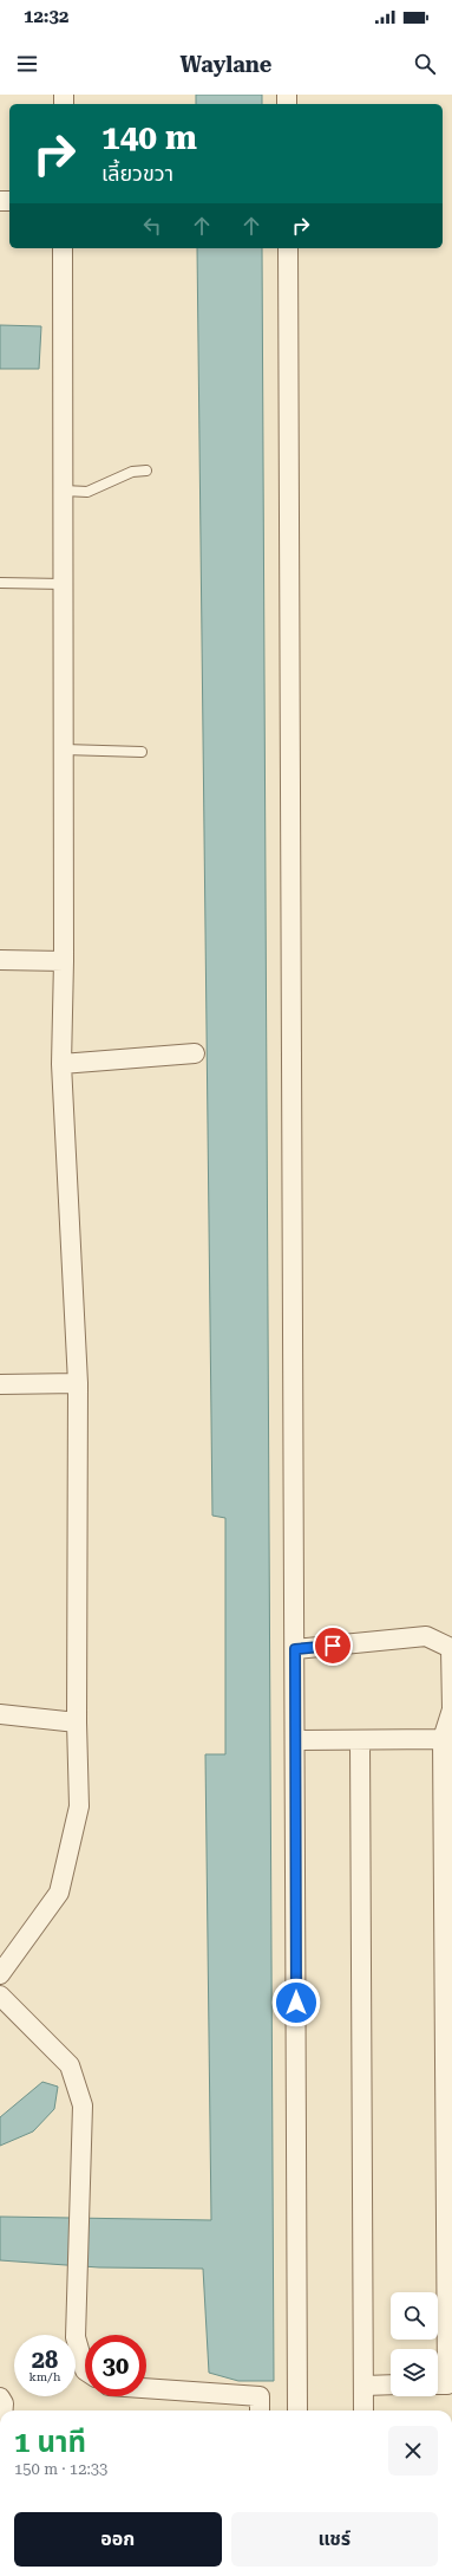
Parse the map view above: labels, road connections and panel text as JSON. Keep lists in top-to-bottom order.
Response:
{
  "page": {
    "status": "12:32",
    "header": "Waylane",
    "turn": ["140 m", "เลี้ยวขวา"],
    "speed": "28 km/h",
    "limit": "30",
    "heading": ["1 นาที", "150 m · 12:33"],
    "buttons": ["ออก", "แชร์"]
  }
}
